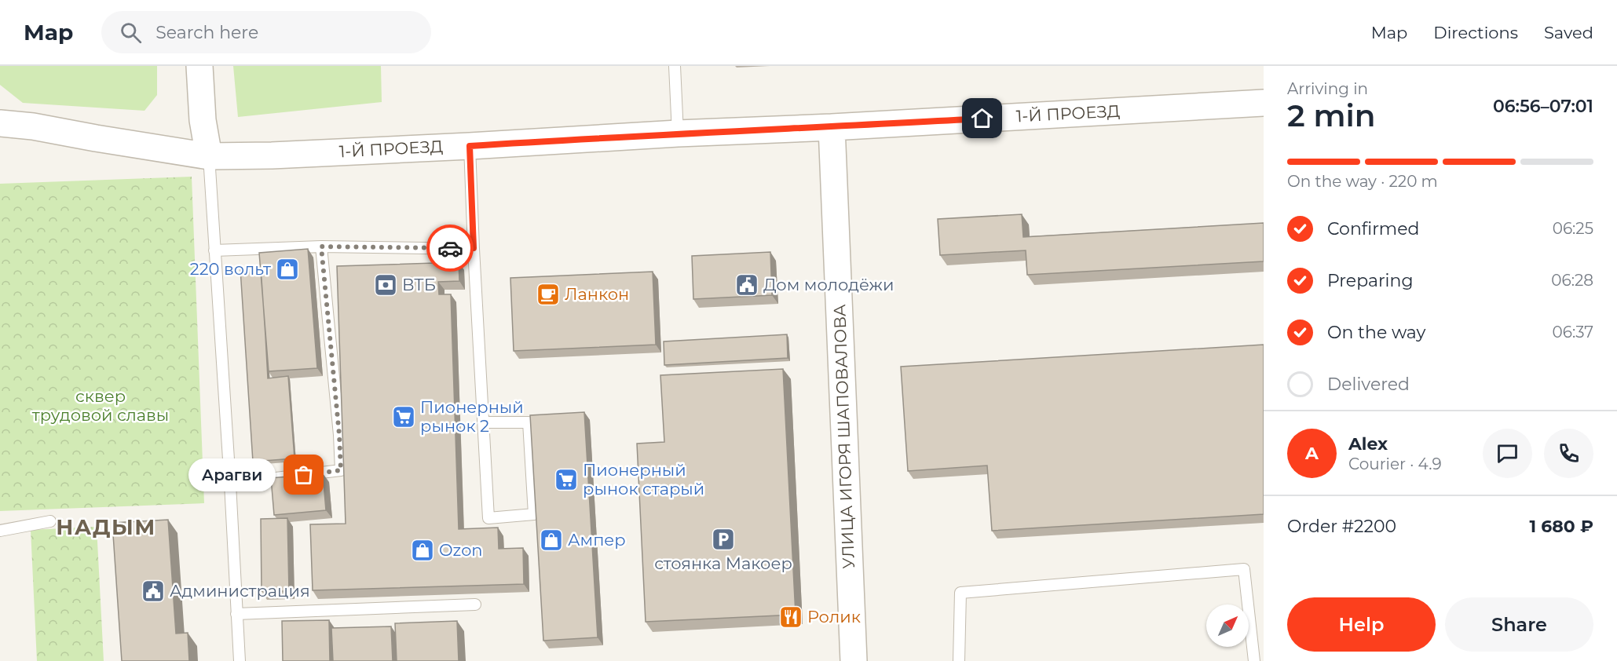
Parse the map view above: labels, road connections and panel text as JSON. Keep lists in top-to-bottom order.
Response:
{
  "streets": {
    "street": ["1-Й ПРОЕЗД", "УЛИЦА ИГОРЯ ШАПОВАЛОВА"]
  },
  "crossings": [
    ["1-Й ПРОЕЗД", "УЛИЦА ИГОРЯ ШАПОВАЛОВА"]
  ],
  "districts": ["НАДЫМ"],
  "parks": ["сквер трудовой славы"],
  "places": {
    "shop": ["220 вольт", "Ампер", "Ozon"],
    "bank": ["ВТБ"],
    "public building": ["Дом молодёжи", "Администрация"],
    "cafe": ["Ланкон"],
    "supermarket": ["Пионерный рынок 2", "Пионерный рынок старый"],
    "other": ["Арагви"],
    "parking": ["стоянка Макоер"],
    "restaurant": ["Ролик"]
  },
  "north": "top right",
  "page": {
    "header": "Map",
    "search": "Search here",
    "nav": ["Map", "Directions", "Saved"],
    "heading": ["2 min", "Arriving in", "06:56–07:01"],
    "panel": [
      "Alex",
      "Courier · 4.9",
      "Order #2200",
      "1 680 ₽"
    ],
    "bar": "On the way · 220 m",
    "list": [
      ["Confirmed", "06:25"],
      ["Preparing", "06:28"],
      ["On the way", "06:37"],
      "Delivered"
    ],
    "round": "A",
    "bubble": "Арагви",
    "buttons": ["Help", "Share"]
  }
}
